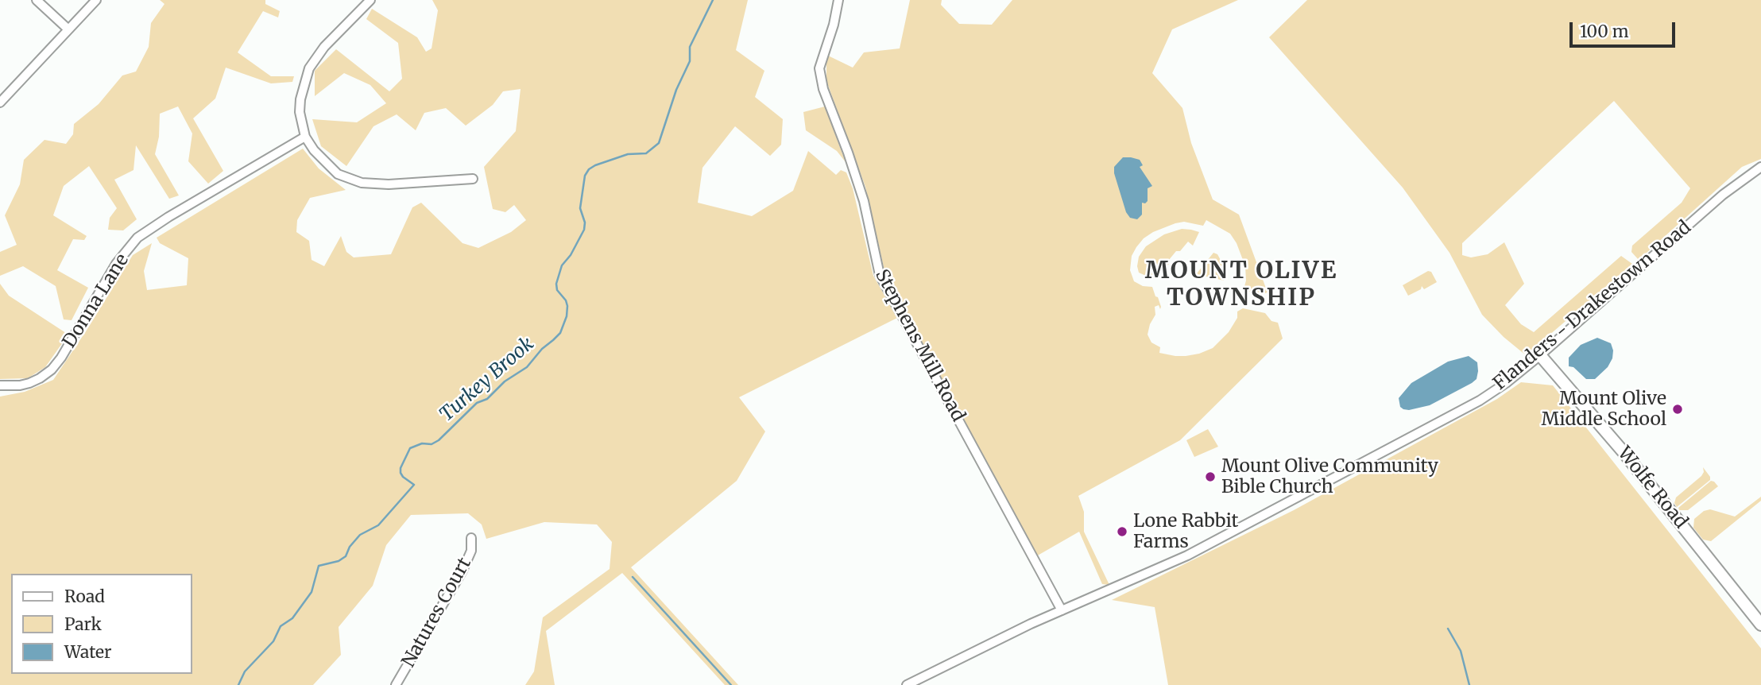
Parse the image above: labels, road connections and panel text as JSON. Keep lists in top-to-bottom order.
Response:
{
  "streets": {
    "main road": ["Wolfe Road"],
    "street": [
      "Donna Lane",
      "Flanders - Drakestown Road",
      "Stephens Mill Road",
      "Natures Court"
    ]
  },
  "crossings": [
    ["Flanders - Drakestown Road", "Stephens Mill Road"],
    ["Flanders - Drakestown Road", "Wolfe Road"]
  ],
  "districts": ["MOUNT OLIVE TOWNSHIP"],
  "water": ["Turkey Brook"],
  "places": ["Mount Olive Middle School", "Mount Olive Community Bible Church", "Lone Rabbit Farms"],
  "legend": ["Road", "Park", "Water"],
  "scale_bar": "100 m"
}
